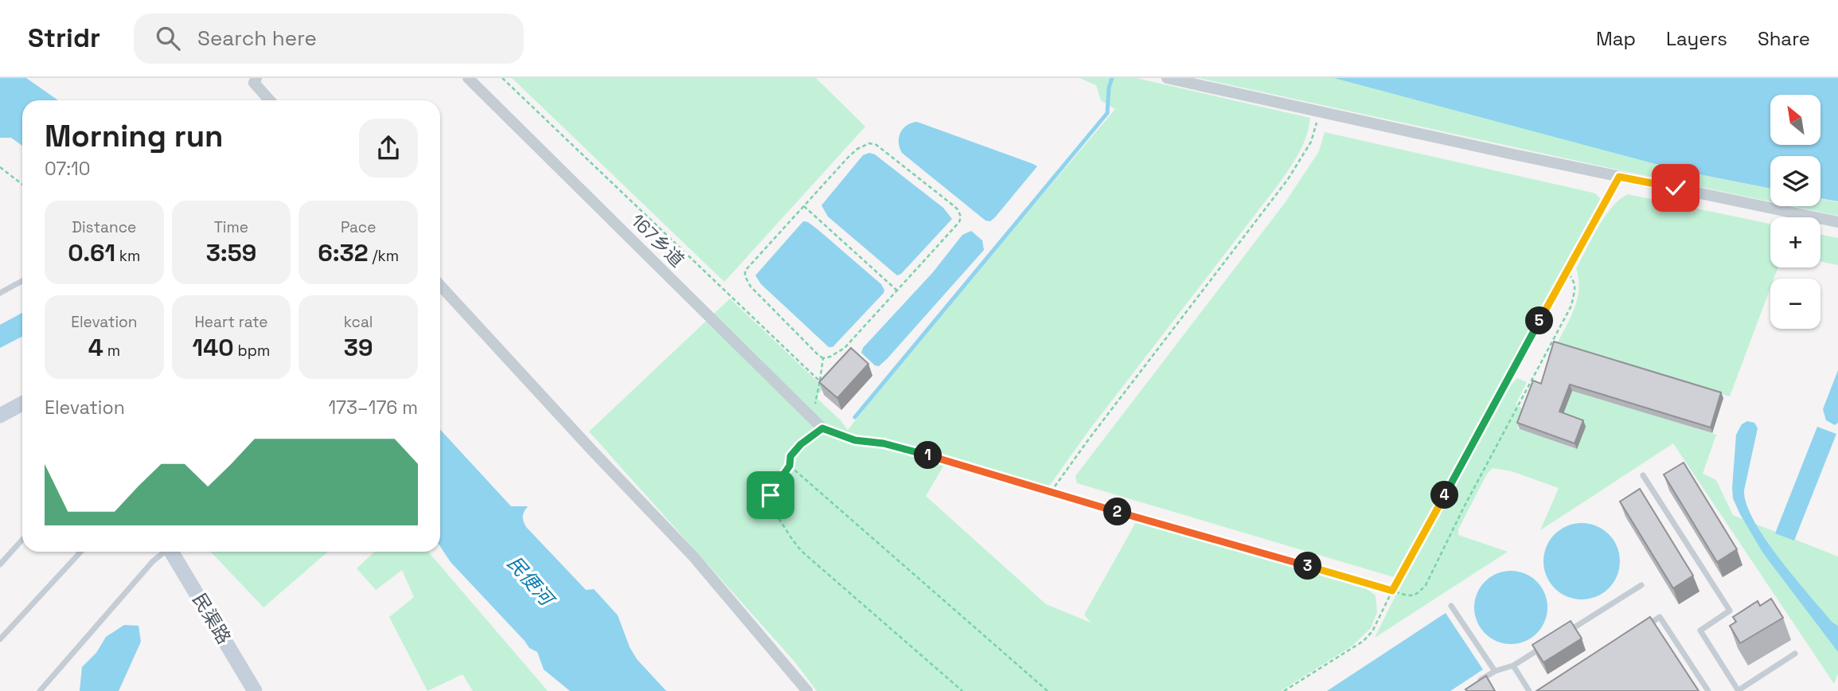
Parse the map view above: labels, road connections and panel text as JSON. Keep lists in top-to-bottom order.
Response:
{
  "streets": {
    "street": ["167乡道", "民渠路"]
  },
  "water": ["民便河"],
  "north": "top left",
  "page": {
    "header": "Stridr",
    "search": "Search here",
    "nav": ["Map", "Layers", "Share"],
    "map_buttons": ["+", "−"],
    "heading": ["Morning run", "07:10"],
    "stats": [
      ["Distance", "0.61 km"],
      ["Time", "3:59"],
      ["Pace", "6:32 /km"],
      ["Elevation", "4 m"],
      ["Heart rate", "140 bpm"],
      ["kcal", "39"]
    ],
    "pins": [
      "5",
      "1",
      "4",
      "2",
      "3"
    ],
    "chart": ["Elevation", "173–176 m"]
  }
}
